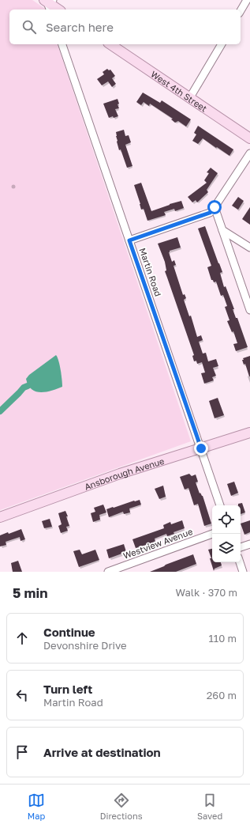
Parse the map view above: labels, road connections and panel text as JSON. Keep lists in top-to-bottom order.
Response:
{
  "streets": {
    "main road": ["West 4th Street", "Ansborough Avenue"],
    "street": ["Martin Road", "Westview Avenue"]
  },
  "crossings": [
    ["Martin Road", "Ansborough Avenue"]
  ],
  "page": {
    "search": "Search here",
    "heading": ["5 min", "Walk · 370 m"],
    "list": [
      ["Continue", "Devonshire Drive", "110 m"],
      ["Turn left", "Martin Road", "260 m"],
      "Arrive at destination"
    ],
    "nav": ["Map", "Directions", "Saved"]
  }
}
